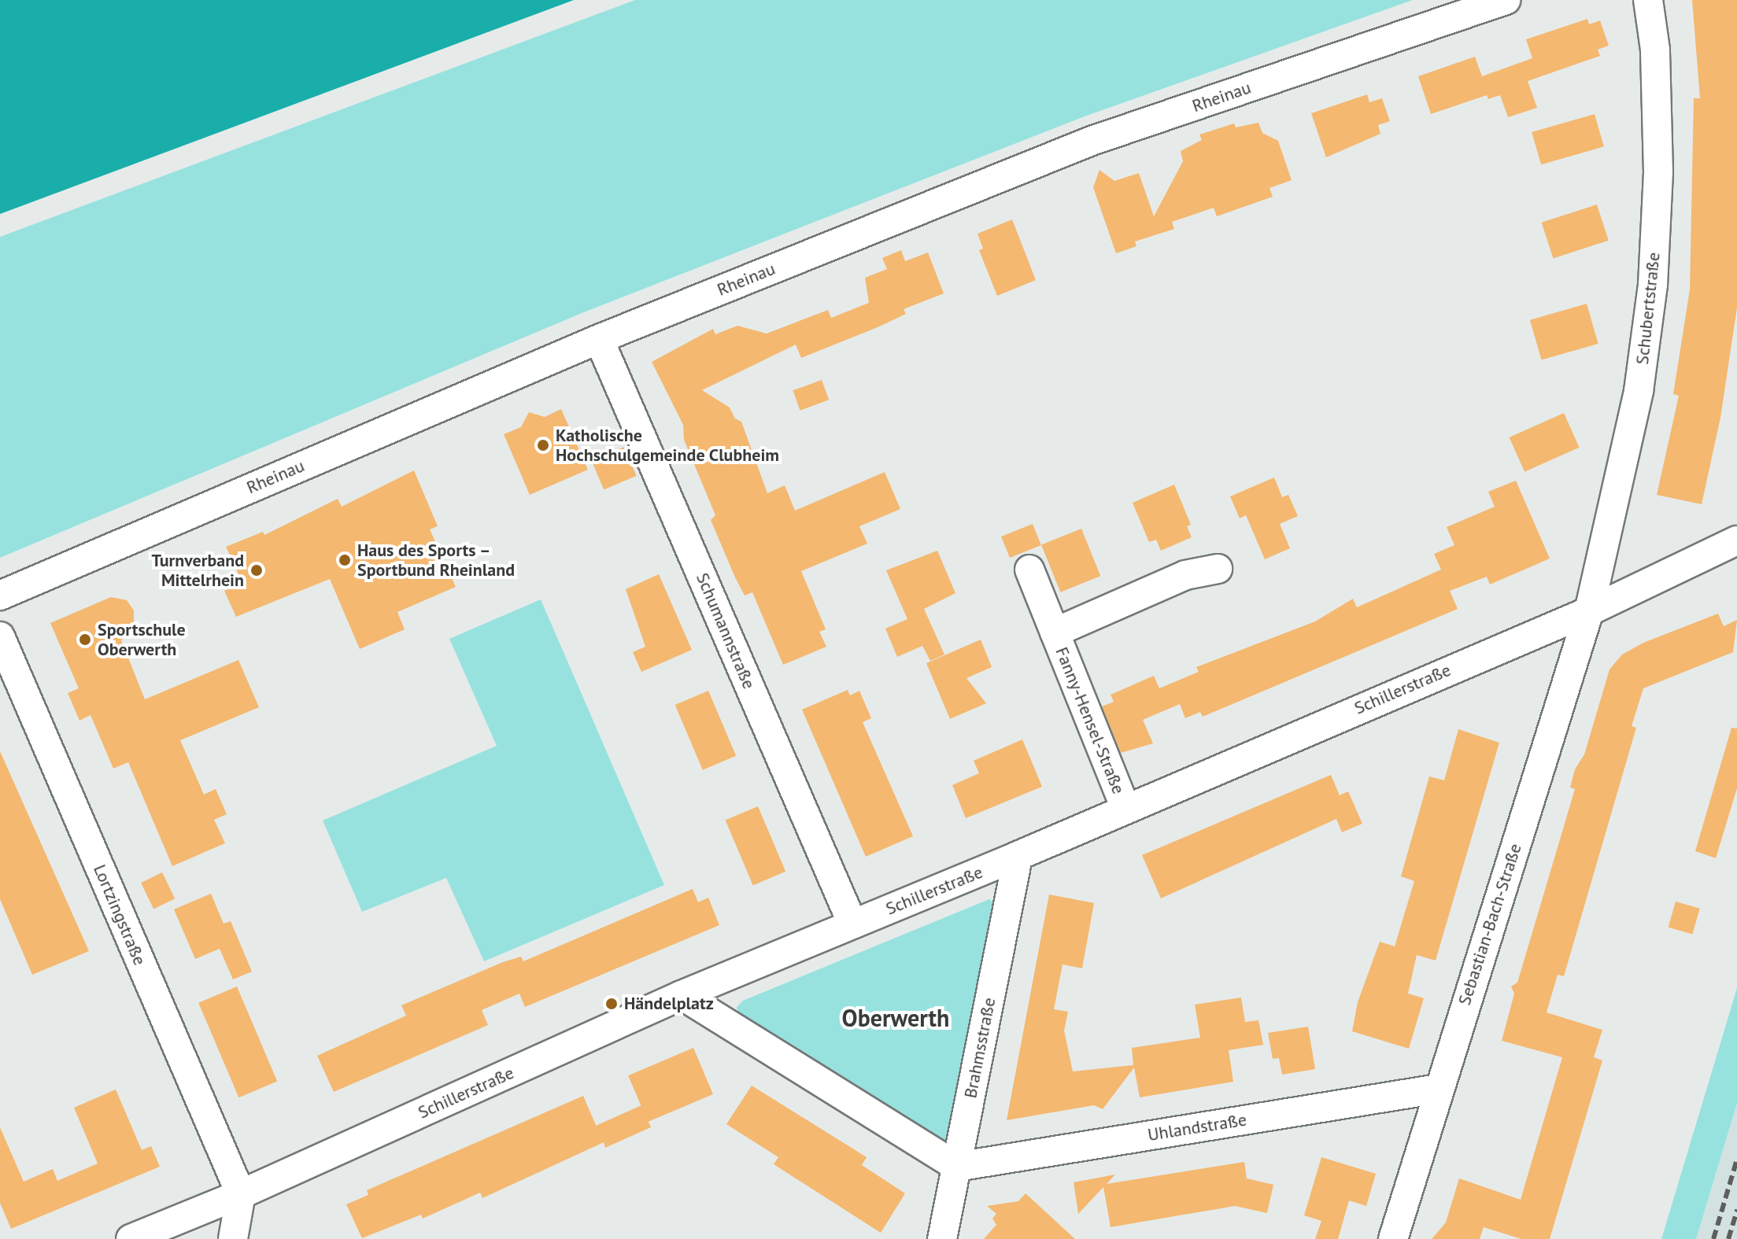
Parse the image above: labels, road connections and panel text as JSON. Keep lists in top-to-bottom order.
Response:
{
  "streets": {
    "street": [
      "Rheinau",
      "Schubertstraße",
      "Schumannstraße",
      "Schillerstraße",
      "Fanny-Hensel-Straße",
      "Lortzingstraße",
      "Sebastian-Bach-Straße",
      "Brahmsstraße",
      "Uhlandstraße"
    ]
  },
  "crossings": [
    ["Rheinau", "Schumannstraße"],
    ["Schubertstraße", "Schillerstraße"],
    ["Schubertstraße", "Sebastian-Bach-Straße"],
    ["Schumannstraße", "Schillerstraße"],
    ["Schillerstraße", "Fanny-Hensel-Straße"],
    ["Schillerstraße", "Lortzingstraße"],
    ["Schillerstraße", "Sebastian-Bach-Straße"],
    ["Schillerstraße", "Brahmsstraße"],
    ["Sebastian-Bach-Straße", "Uhlandstraße"],
    ["Brahmsstraße", "Uhlandstraße"]
  ],
  "districts": ["Oberwerth"],
  "places": [
    "Katholische Hochschulgemeinde Clubheim",
    "Haus des Sports – Sportbund Rheinland",
    "Turnverband Mittelrhein",
    "Sportschule Oberwerth",
    "Händelplatz"
  ]
}
